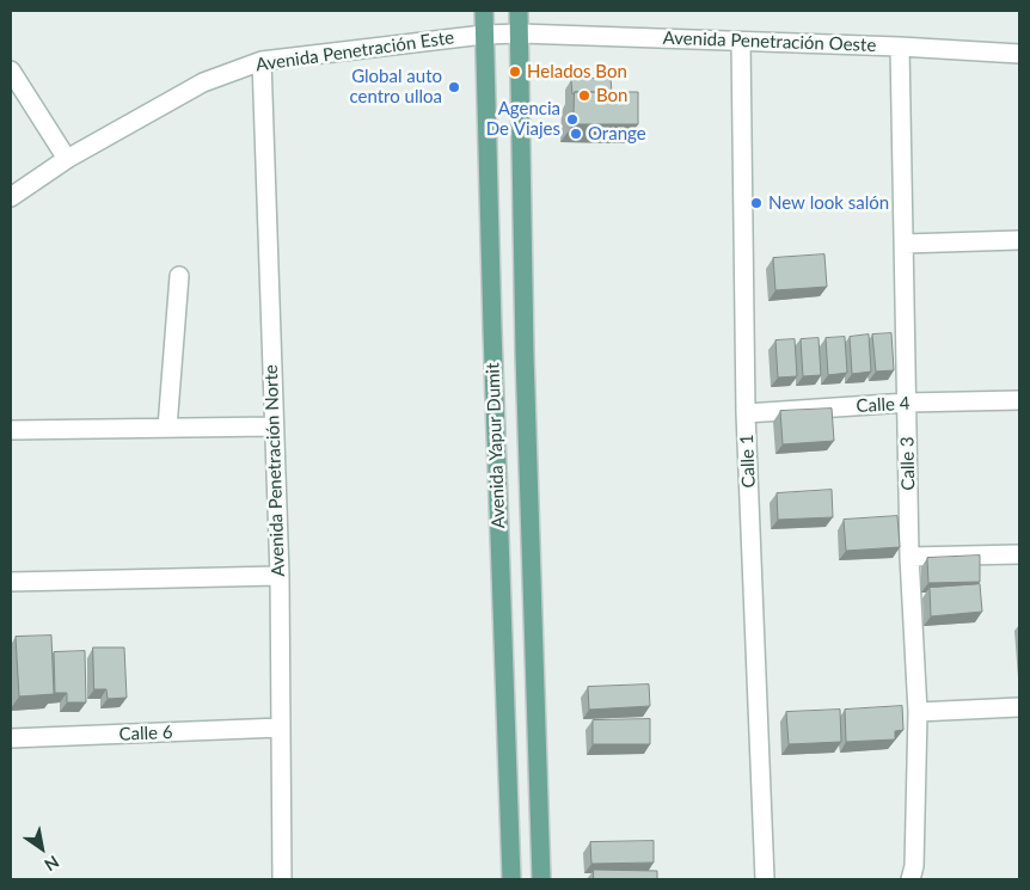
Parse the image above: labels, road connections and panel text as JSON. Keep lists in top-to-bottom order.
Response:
{
  "streets": {
    "main road": ["Avenida Yapur Dumit"],
    "street": [
      "Avenida Penetración Oeste",
      "Avenida Penetración Este",
      "Calle 4",
      "Calle 1",
      "Calle 3",
      "Avenida Penetración Norte",
      "Calle 6"
    ]
  },
  "crossings": [
    ["Avenida Penetración Oeste", "Avenida Penetración Este"],
    ["Avenida Penetración Oeste", "Avenida Yapur Dumit"],
    ["Avenida Penetración Oeste", "Calle 1"],
    ["Avenida Penetración Oeste", "Calle 3"],
    ["Avenida Penetración Este", "Avenida Yapur Dumit"],
    ["Avenida Penetración Este", "Avenida Penetración Norte"],
    ["Calle 4", "Calle 1"],
    ["Calle 4", "Calle 3"],
    ["Avenida Penetración Norte", "Calle 6"]
  ],
  "places": [
    "Helados Bon",
    "Global auto centro ulloa",
    "Bon",
    "Agencia De Viajes",
    "Orange",
    "New look salón"
  ],
  "north": "bottom right"
}
